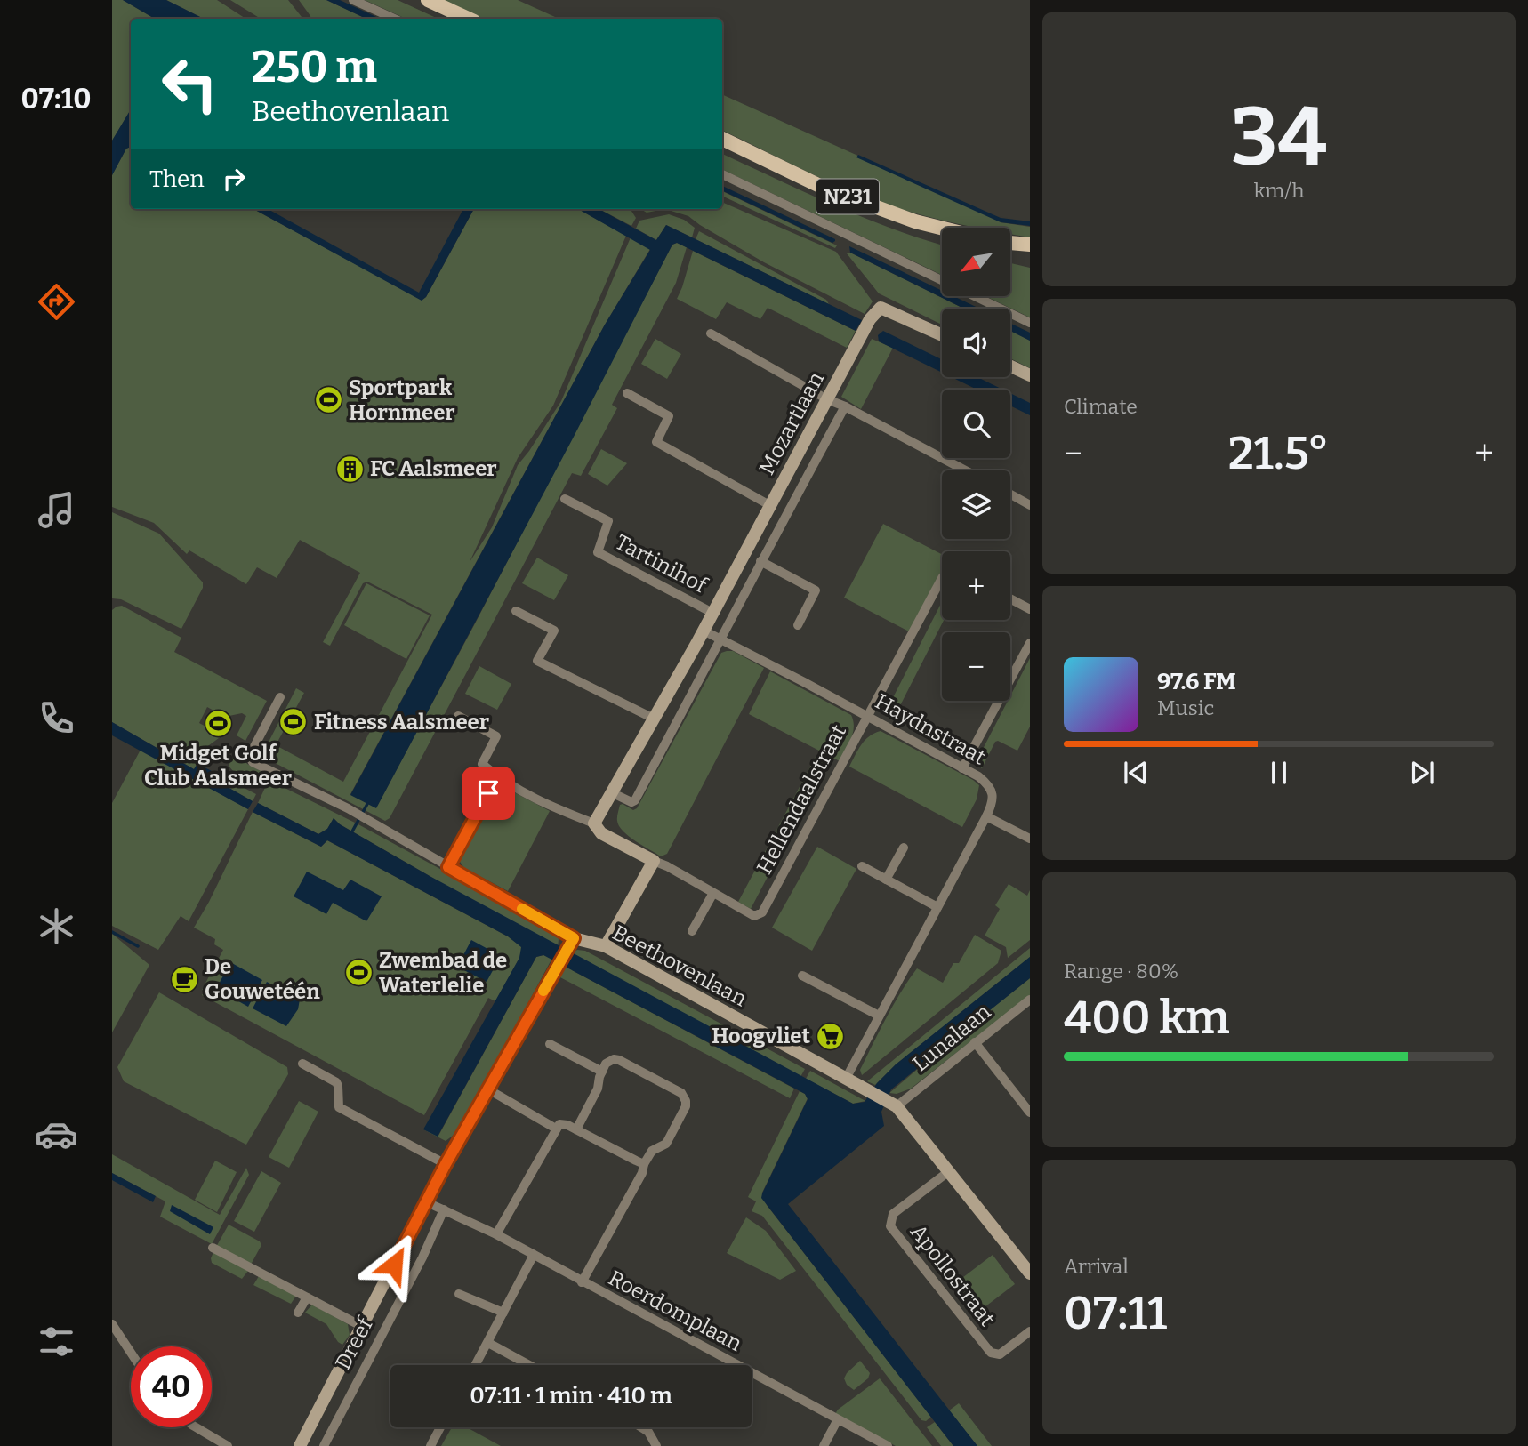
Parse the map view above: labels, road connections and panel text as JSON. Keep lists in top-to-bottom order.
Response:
{
  "streets": {
    "main road": ["N231"],
    "street": [
      "Mozartlaan",
      "Tartinihof",
      "Haydnstraat",
      "Hellendaalstraat",
      "Beethovenlaan",
      "Lunalaan",
      "Apollostraat",
      "Roerdomplaan",
      "Dreef"
    ]
  },
  "crossings": [
    ["Mozartlaan", "Tartinihof"],
    ["Mozartlaan", "Haydnstraat"],
    ["Haydnstraat", "Hellendaalstraat"],
    ["Haydnstraat", "Beethovenlaan"],
    ["Beethovenlaan", "Lunalaan"],
    ["Beethovenlaan", "Apollostraat"],
    ["Beethovenlaan", "Dreef"],
    ["Roerdomplaan", "Dreef"]
  ],
  "places": {
    "sports": [
      "Sportpark Hornmeer",
      "Fitness Aalsmeer",
      "Midget Golf Club Aalsmeer",
      "Zwembad de Waterlelie"
    ],
    "building": ["FC Aalsmeer"],
    "cafe": ["De Gouwetéén"],
    "supermarket": ["Hoogvliet"]
  },
  "north": "bottom left",
  "page": {
    "tabs": "07:10",
    "tile": [
      ["34", "km/h"],
      "Climate",
      ["Range · 80%", "400 km"],
      ["Arrival", "07:11"]
    ],
    "turn": ["250 m", "Beethovenlaan"],
    "then": "Then",
    "map_buttons": ["+", "−"],
    "heat": ["−", "21.5°", "+"],
    "song": ["97.6 FM", "Music"],
    "limit": "40",
    "trip": "07:11 · 1 min · 410 m"
  }
}
